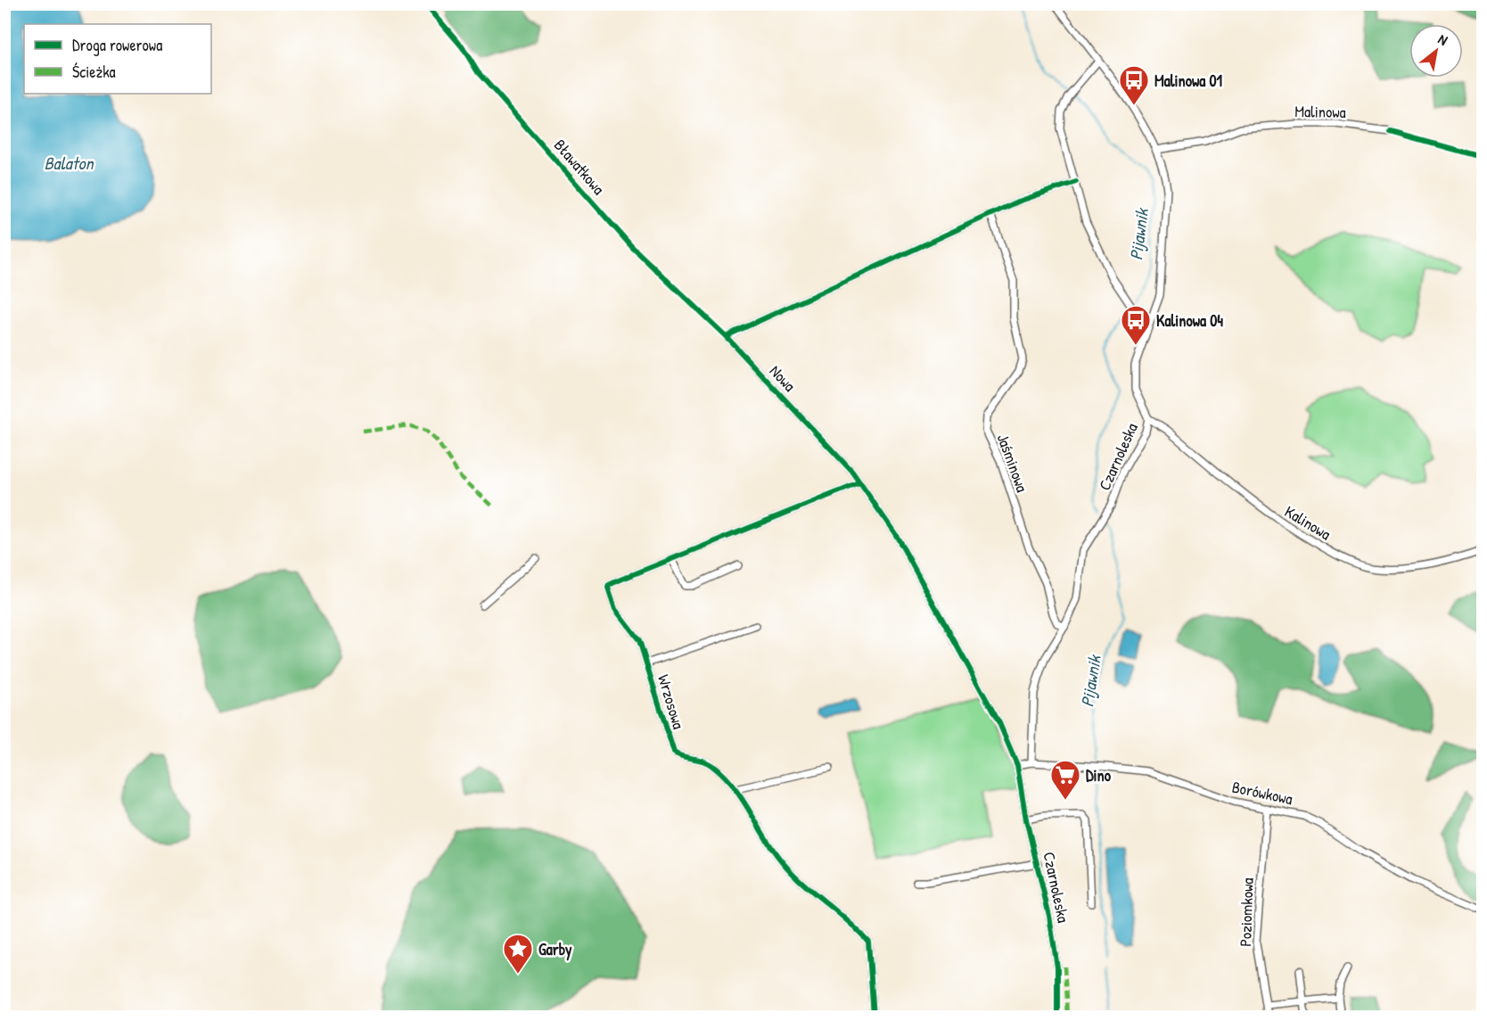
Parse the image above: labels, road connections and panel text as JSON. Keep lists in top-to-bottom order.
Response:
{
  "streets": {
    "street": [
      "Malinowa",
      "Nowa",
      "Czarnoleska",
      "Jaśminowa",
      "Kalinowa",
      "Wrzosowa",
      "Borówkowa",
      "Poziomkowa"
    ],
    "cycle path": ["Bławatkowa"]
  },
  "crossings": [
    ["Malinowa", "Czarnoleska"],
    ["Nowa", "Czarnoleska"],
    ["Nowa", "Jaśminowa"],
    ["Nowa", "Wrzosowa"],
    ["Nowa", "Borówkowa"],
    ["Czarnoleska", "Jaśminowa"],
    ["Czarnoleska", "Kalinowa"],
    ["Czarnoleska", "Borówkowa"],
    ["Borówkowa", "Poziomkowa"]
  ],
  "water": ["Balaton", "Pijawnik"],
  "places": {
    "bus stop": ["Malinowa 01", "Kalinowa 04"],
    "supermarket": ["Dino"],
    "place": ["Garby"]
  },
  "legend": ["Droga rowerowa", "Ścieżka"],
  "north": "top right"
}
